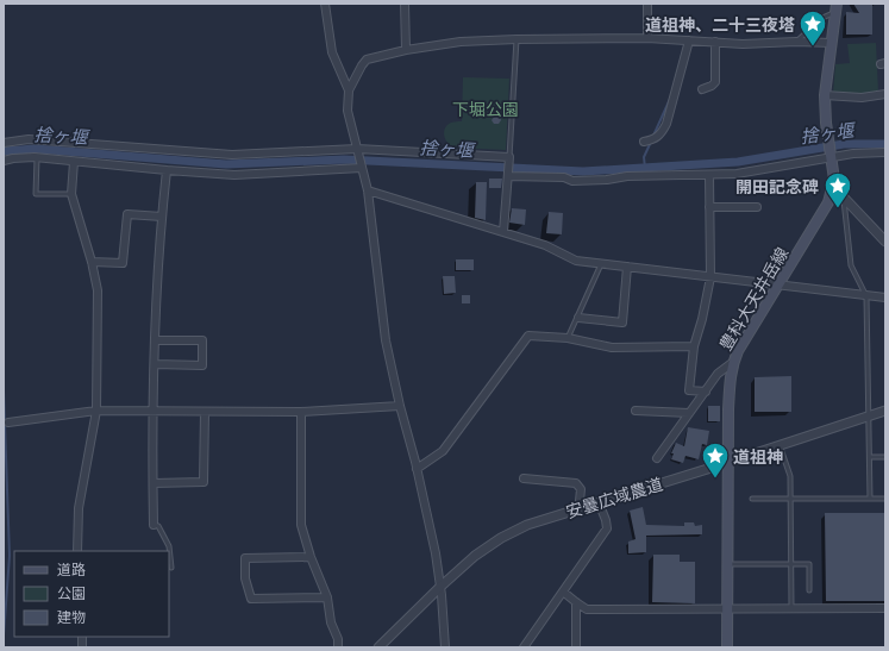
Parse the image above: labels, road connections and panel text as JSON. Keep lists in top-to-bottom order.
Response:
{
  "streets": {
    "main road": ["豊科大天井岳線"],
    "street": ["安曇広域農道"]
  },
  "crossings": [
    ["豊科大天井岳線", "安曇広域農道"]
  ],
  "water": ["捨ヶ堰"],
  "parks": ["下堀公園"],
  "places": {
    "place": ["道祖神、二十三夜塔", "開田記念碑", "道祖神"]
  },
  "legend": ["道路", "公園", "建物"]
}
